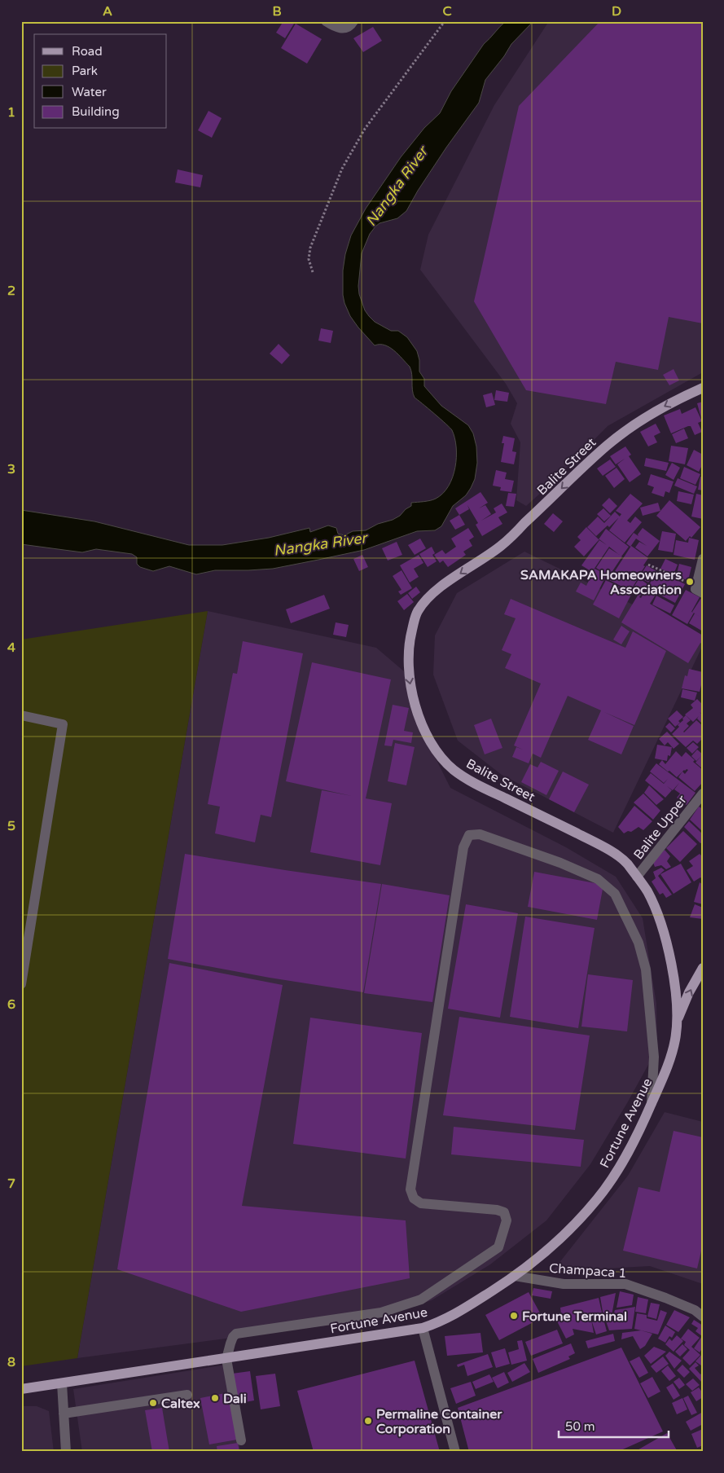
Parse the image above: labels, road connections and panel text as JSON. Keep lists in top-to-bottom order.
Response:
{
  "streets": {
    "main road": ["Balite Street", "Fortune Avenue"],
    "street": ["Balite Upper", "Champaca 1"]
  },
  "crossings": [
    ["Balite Street", "Balite Upper"],
    ["Balite Street", "Fortune Avenue"],
    ["Fortune Avenue", "Champaca 1"]
  ],
  "water": ["Nangka River"],
  "places": [
    "SAMAKAPA Homeowners Association",
    "Fortune Terminal",
    "Dali",
    "Caltex",
    "Permaline Container Corporation"
  ],
  "legend": [
    "Road",
    "Park",
    "Water",
    "Building"
  ],
  "scale_bar": "50 m",
  "grid": {
    "columns": [
      "A",
      "B",
      "C",
      "D"
    ],
    "rows": [
      "1",
      "2",
      "3",
      "4",
      "5",
      "6",
      "7",
      "8"
    ]
  }
}
